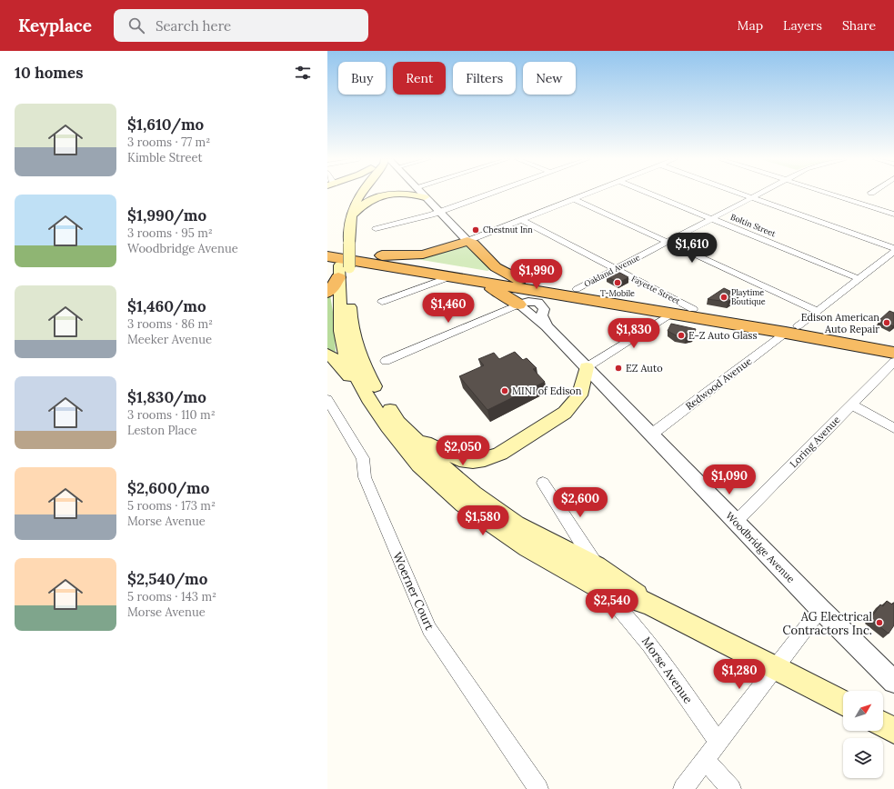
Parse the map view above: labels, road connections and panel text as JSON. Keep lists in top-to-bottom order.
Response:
{
  "streets": {
    "street": [
      "Boltin Street",
      "Oakland Avenue",
      "Fayette Street",
      "Redwood Avenue",
      "Loring Avenue",
      "Woodbridge Avenue",
      "Woerner Court",
      "Morse Avenue"
    ]
  },
  "crossings": [
    ["Boltin Street", "Oakland Avenue"],
    ["Boltin Street", "Redwood Avenue"],
    ["Oakland Avenue", "Fayette Street"],
    ["Redwood Avenue", "Woodbridge Avenue"],
    ["Loring Avenue", "Woodbridge Avenue"]
  ],
  "places": [
    "Chestnut Inn",
    "T-Mobile",
    "Playtime Boutique",
    "Edison American Auto Repair",
    "E-Z Auto Glass",
    "EZ Auto",
    "MINI of Edison",
    "AG Electrical Contractors Inc."
  ],
  "north": "top right",
  "page": {
    "header": "Keyplace",
    "search": "Search here",
    "nav": ["Map", "Layers", "Share"],
    "heading": "10 homes",
    "chip": [
      "Buy",
      "Rent",
      "Filters",
      "New"
    ],
    "list": [
      {
        "name": "$1,610/mo",
        "note": "3 rooms · 77 m² · Kimble Street"
      },
      {
        "name": "$1,990/mo",
        "note": "3 rooms · 95 m² · Woodbridge Avenue"
      },
      {
        "name": "$1,460/mo",
        "note": "3 rooms · 86 m² · Meeker Avenue"
      },
      {
        "name": "$1,830/mo",
        "note": "3 rooms · 110 m² · Leston Place"
      },
      {
        "name": "$2,600/mo",
        "note": "5 rooms · 173 m² · Morse Avenue"
      },
      {
        "name": "$2,540/mo",
        "note": "5 rooms · 143 m² · Morse Avenue"
      }
    ],
    "price": [
      "$1,610",
      "$1,990",
      "$1,460",
      "$1,830",
      "$2,050",
      "$1,090",
      "$2,600",
      "$1,580",
      "$2,540",
      "$1,280"
    ]
  }
}
